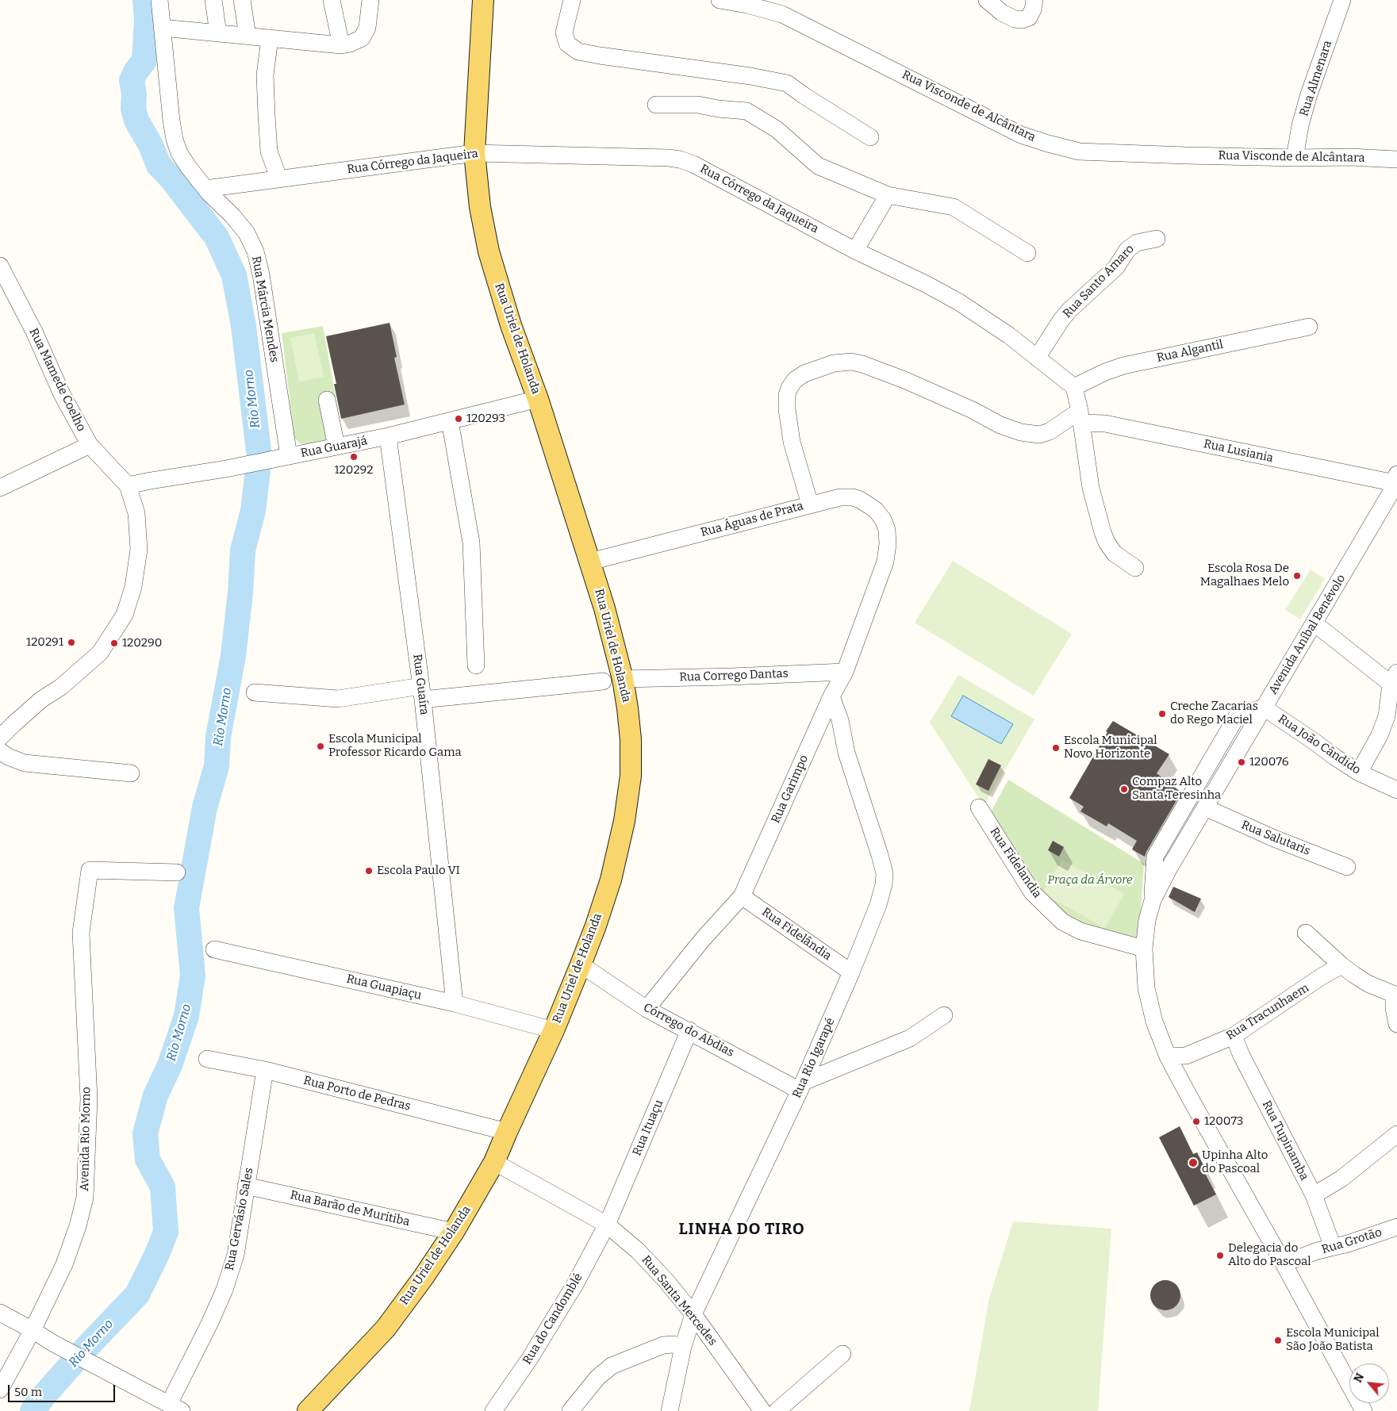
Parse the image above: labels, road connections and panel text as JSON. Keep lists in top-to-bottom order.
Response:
{
  "streets": {
    "main road": ["Rua Uriel de Holanda"],
    "street": [
      "Rua Almenara",
      "Rua Visconde de Alcântara",
      "Rua Córrego da Jaqueira",
      "Rua Santo Amaro",
      "Rua Márcia Mendes",
      "Rua Algantil",
      "Rua Mamede Coelho",
      "Rua Guarajá",
      "Rua Lusiania",
      "Rua Águas de Prata",
      "Avenida Aníbal Benévolo",
      "Rua Corrego Dantas",
      "Rua Guaíra",
      "Rua João Cândido",
      "Rua Garimpo",
      "Rua Salutaris",
      "Rua Fidelandia",
      "Rua Fidelândia",
      "Rua Guapiaçu",
      "Rua Tracunhaem",
      "Córrego do Abdias",
      "Rua Rio Igarapé",
      "Rua Porto de Pedras",
      "Rua Ituaçu",
      "Avenida Rio Morno",
      "Rua Tupinamba",
      "Rua Barão de Muritiba",
      "Rua Gervásio Sales",
      "Rua Grotão",
      "Rua Santa Mercedes",
      "Rua do Candomblé"
    ]
  },
  "crossings": [
    ["Rua Almenara", "Rua Visconde de Alcântara"],
    ["Rua Córrego da Jaqueira", "Rua Santo Amaro"],
    ["Rua Córrego da Jaqueira", "Rua Márcia Mendes"],
    ["Rua Córrego da Jaqueira", "Rua Uriel de Holanda"],
    ["Rua Córrego da Jaqueira", "Rua Algantil"],
    ["Rua Márcia Mendes", "Rua Guarajá"],
    ["Rua Uriel de Holanda", "Rua Guarajá"],
    ["Rua Uriel de Holanda", "Rua Águas de Prata"],
    ["Rua Uriel de Holanda", "Rua Corrego Dantas"],
    ["Rua Uriel de Holanda", "Rua Guapiaçu"],
    ["Rua Uriel de Holanda", "Córrego do Abdias"],
    ["Rua Uriel de Holanda", "Rua Porto de Pedras"],
    ["Rua Uriel de Holanda", "Rua Barão de Muritiba"],
    ["Rua Uriel de Holanda", "Rua Santa Mercedes"],
    ["Rua Mamede Coelho", "Rua Guarajá"],
    ["Rua Guarajá", "Rua Guaíra"],
    ["Rua Lusiania", "Avenida Aníbal Benévolo"],
    ["Rua Águas de Prata", "Rua Garimpo"],
    ["Avenida Aníbal Benévolo", "Rua João Cândido"],
    ["Avenida Aníbal Benévolo", "Rua Salutaris"],
    ["Avenida Aníbal Benévolo", "Rua Fidelandia"],
    ["Avenida Aníbal Benévolo", "Rua Tracunhaem"],
    ["Avenida Aníbal Benévolo", "Rua Grotão"],
    ["Rua Corrego Dantas", "Rua Garimpo"],
    ["Rua Guaíra", "Rua Guapiaçu"],
    ["Rua Garimpo", "Rua Fidelândia"],
    ["Rua Garimpo", "Córrego do Abdias"],
    ["Rua Garimpo", "Rua Rio Igarapé"],
    ["Rua Fidelândia", "Rua Rio Igarapé"],
    ["Rua Tracunhaem", "Rua Tupinamba"],
    ["Córrego do Abdias", "Rua Rio Igarapé"],
    ["Córrego do Abdias", "Rua Ituaçu"],
    ["Rua Rio Igarapé", "Rua Santa Mercedes"],
    ["Rua Porto de Pedras", "Rua Gervásio Sales"],
    ["Rua Ituaçu", "Rua Santa Mercedes"],
    ["Rua Ituaçu", "Rua do Candomblé"],
    ["Rua Tupinamba", "Rua Grotão"],
    ["Rua Barão de Muritiba", "Rua Gervásio Sales"],
    ["Rua Santa Mercedes", "Rua do Candomblé"]
  ],
  "districts": ["LINHA DO TIRO"],
  "water": ["Rio Morno"],
  "parks": ["Praça da Árvore"],
  "places": [
    "120293",
    "120292",
    "Escola Rosa De Magalhaes Melo",
    "120291",
    "120290",
    "Creche Zacarias do Rego Maciel",
    "Escola Municipal Professor Ricardo Gama",
    "Escola Municipal Novo Horizonte",
    "120076",
    "Compaz Alto Santa Teresinha",
    "Escola Paulo VI",
    "120073",
    "Upinha Alto do Pascoal",
    "Delegacia do Alto do Pascoal",
    "Escola Municipal São João Batista"
  ],
  "scale_bar": "50 m",
  "north": "top left"
}
